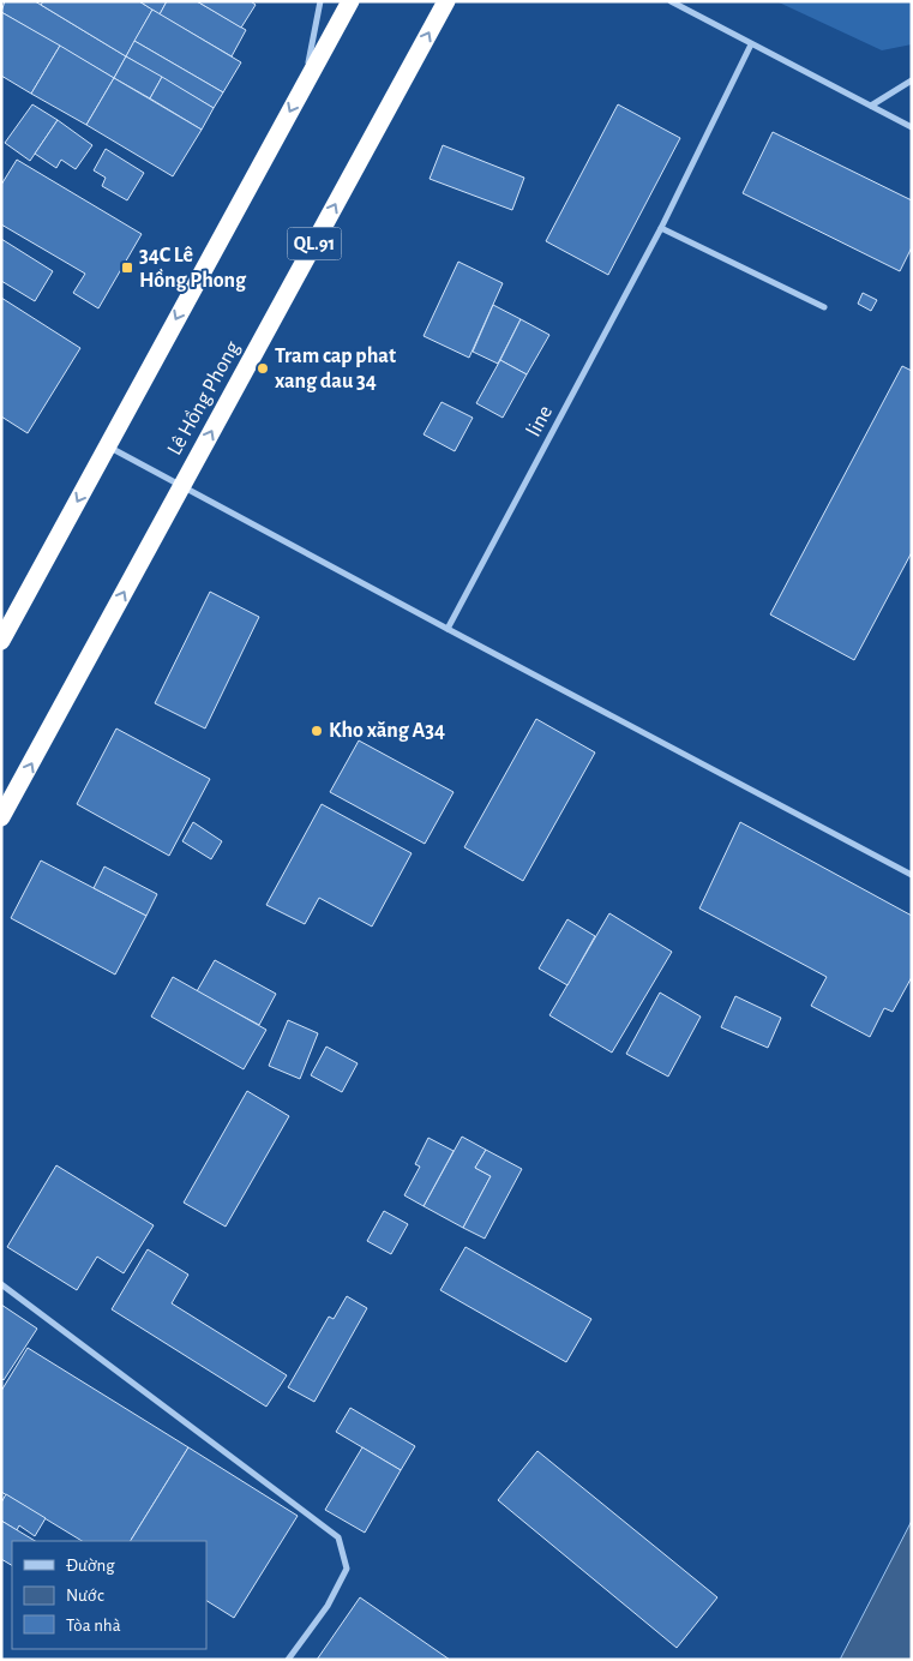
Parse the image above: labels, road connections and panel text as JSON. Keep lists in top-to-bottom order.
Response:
{
  "streets": {
    "highway": ["QL.91", "Lê Hồng Phong"],
    "street": ["line"]
  },
  "places": {
    "transit": ["34C Lê Hồng Phong"],
    "other": ["Tram cap phat xang dau 34", "Kho xăng A34"]
  },
  "legend": ["Đường", "Nước", "Tòa nhà"]
}
